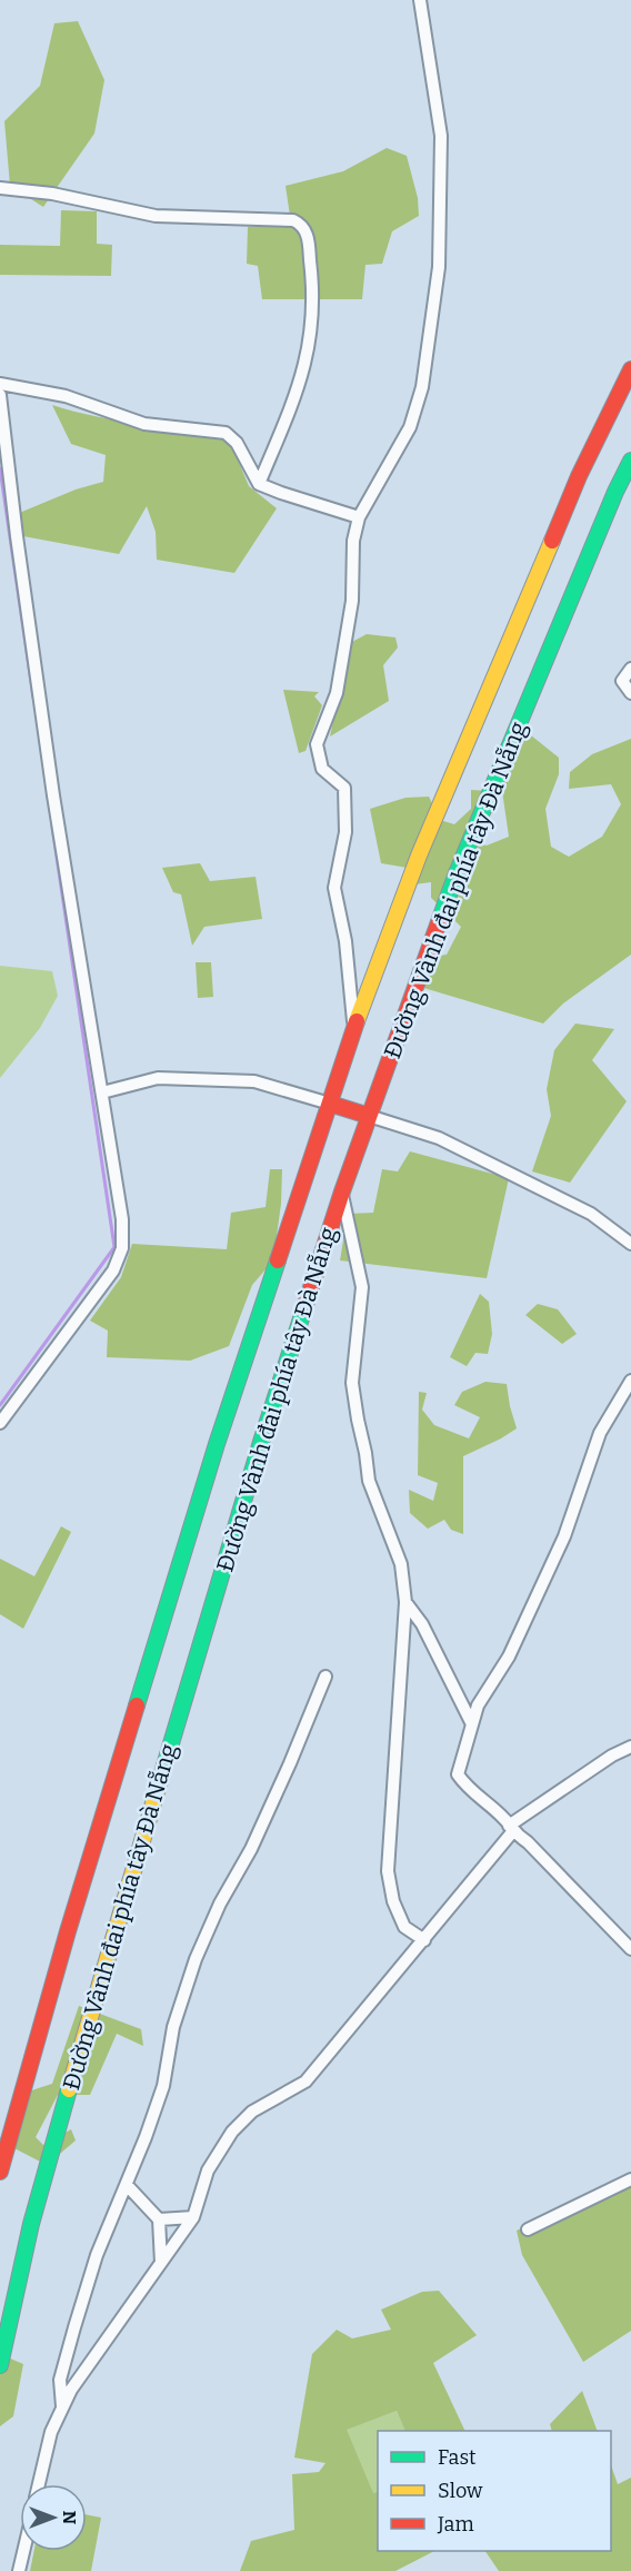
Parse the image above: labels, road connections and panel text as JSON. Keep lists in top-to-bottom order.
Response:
{
  "streets": {
    "main road": ["Đường Vành đai phía tây Đà Nẵng"]
  },
  "legend": ["Fast", "Slow", "Jam"],
  "north": "right"
}
